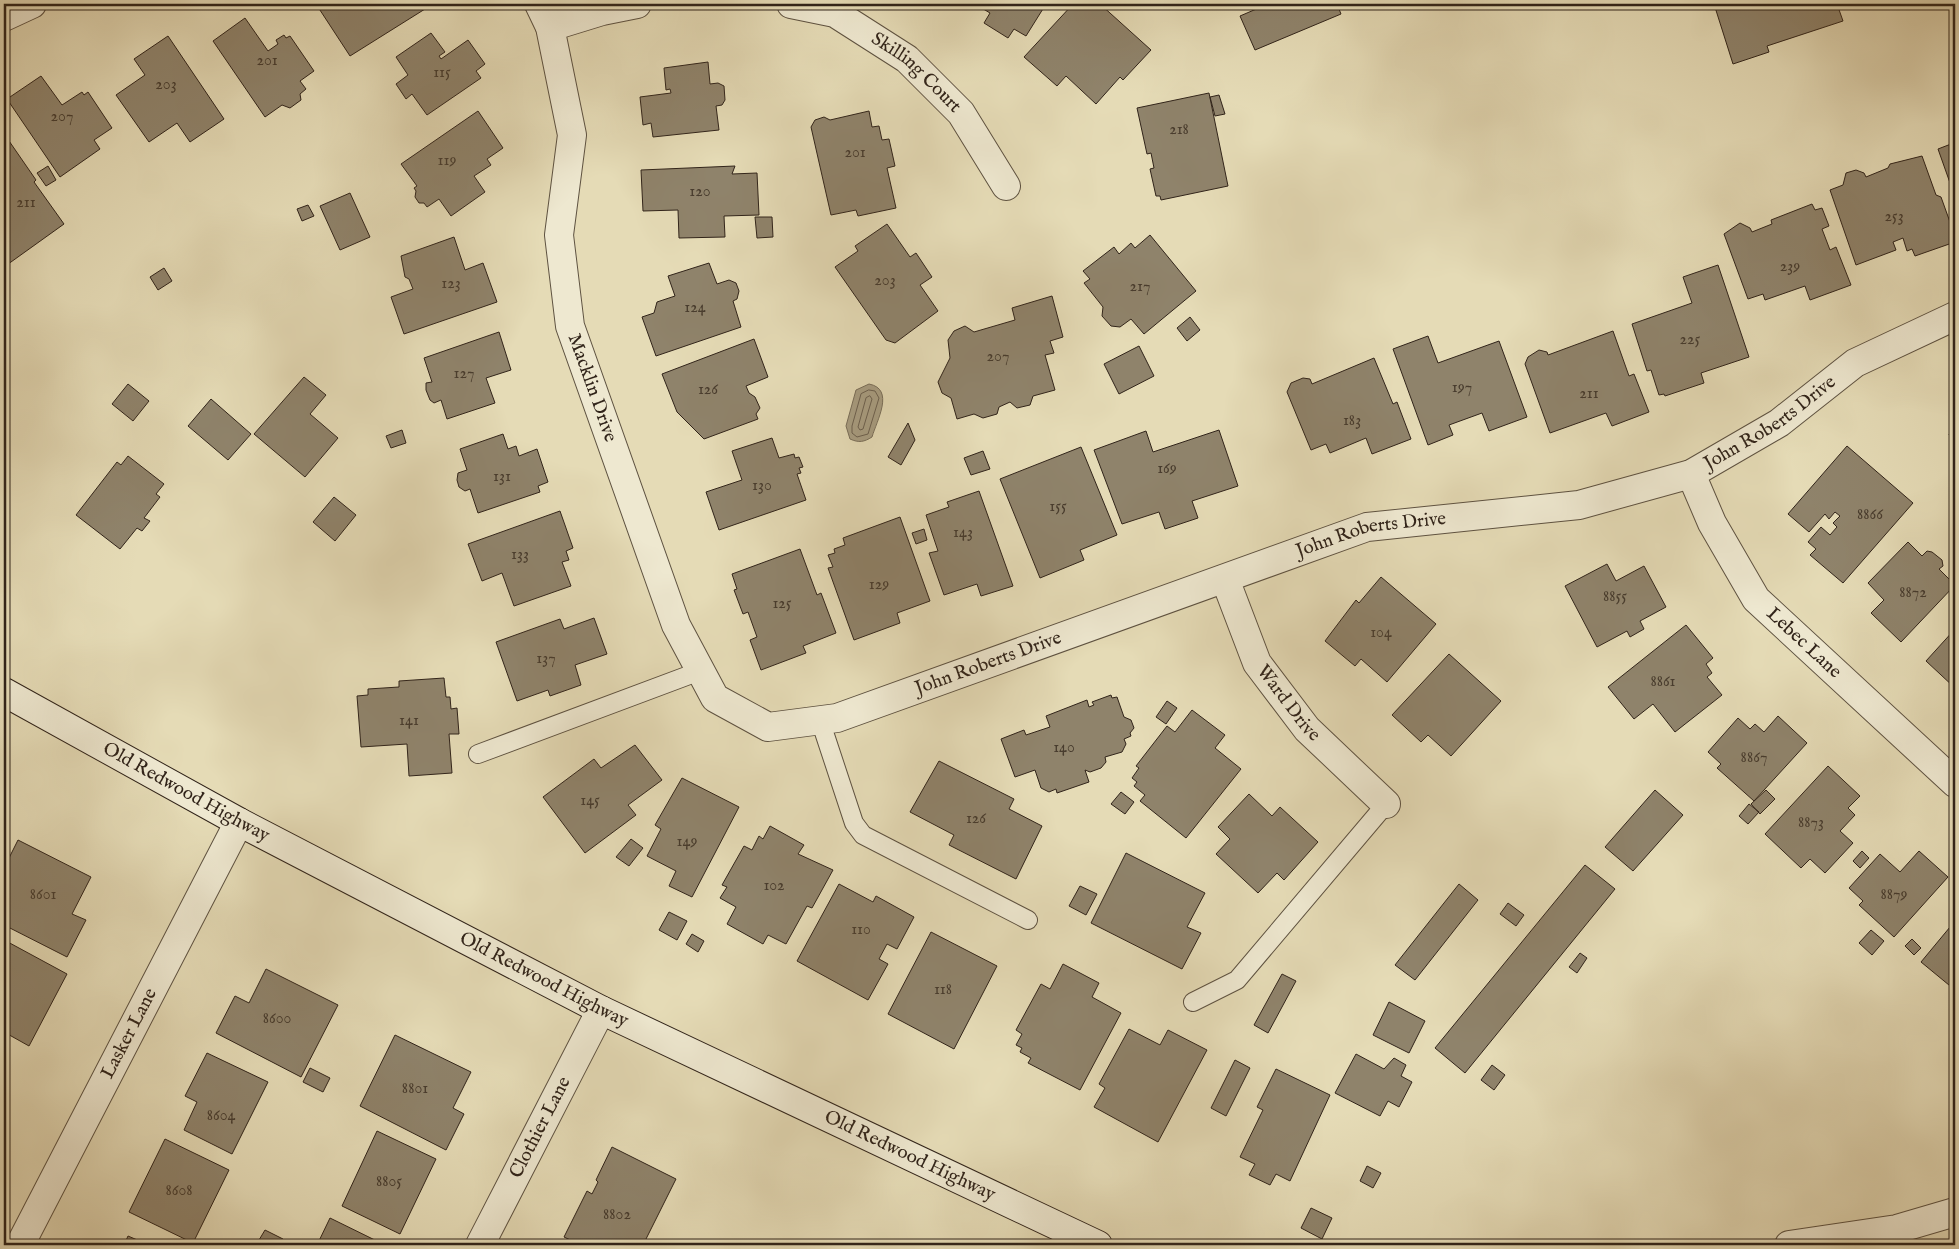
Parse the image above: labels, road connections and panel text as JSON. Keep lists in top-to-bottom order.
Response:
{
  "streets": {
    "street": [
      "Skilling Court",
      "Macklin Drive",
      "John Roberts Drive",
      "Lebec Lane",
      "Ward Drive",
      "Old Redwood Highway",
      "Lasker Lane",
      "Clothier Lane"
    ]
  },
  "crossings": [
    ["Macklin Drive", "John Roberts Drive"],
    ["John Roberts Drive", "Lebec Lane"],
    ["John Roberts Drive", "Ward Drive"],
    ["Old Redwood Highway", "Lasker Lane"],
    ["Old Redwood Highway", "Clothier Lane"]
  ],
  "house_numbers": [
    "201",
    "115",
    "203",
    "207",
    "218",
    "201",
    "119",
    "120",
    "211",
    "253",
    "239",
    "203",
    "123",
    "217",
    "124",
    "225",
    "207",
    "127",
    "197",
    "126",
    "211",
    "183",
    "169",
    "131",
    "130",
    "155",
    "8866",
    "143",
    "133",
    "129",
    "8872",
    "8855",
    "125",
    "104",
    "137",
    "8861",
    "141",
    "140",
    "8867",
    "145",
    "126",
    "8873",
    "149",
    "102",
    "8601",
    "8879",
    "110",
    "118",
    "8600",
    "8801",
    "8604",
    "8805",
    "8608",
    "8802"
  ]
}
